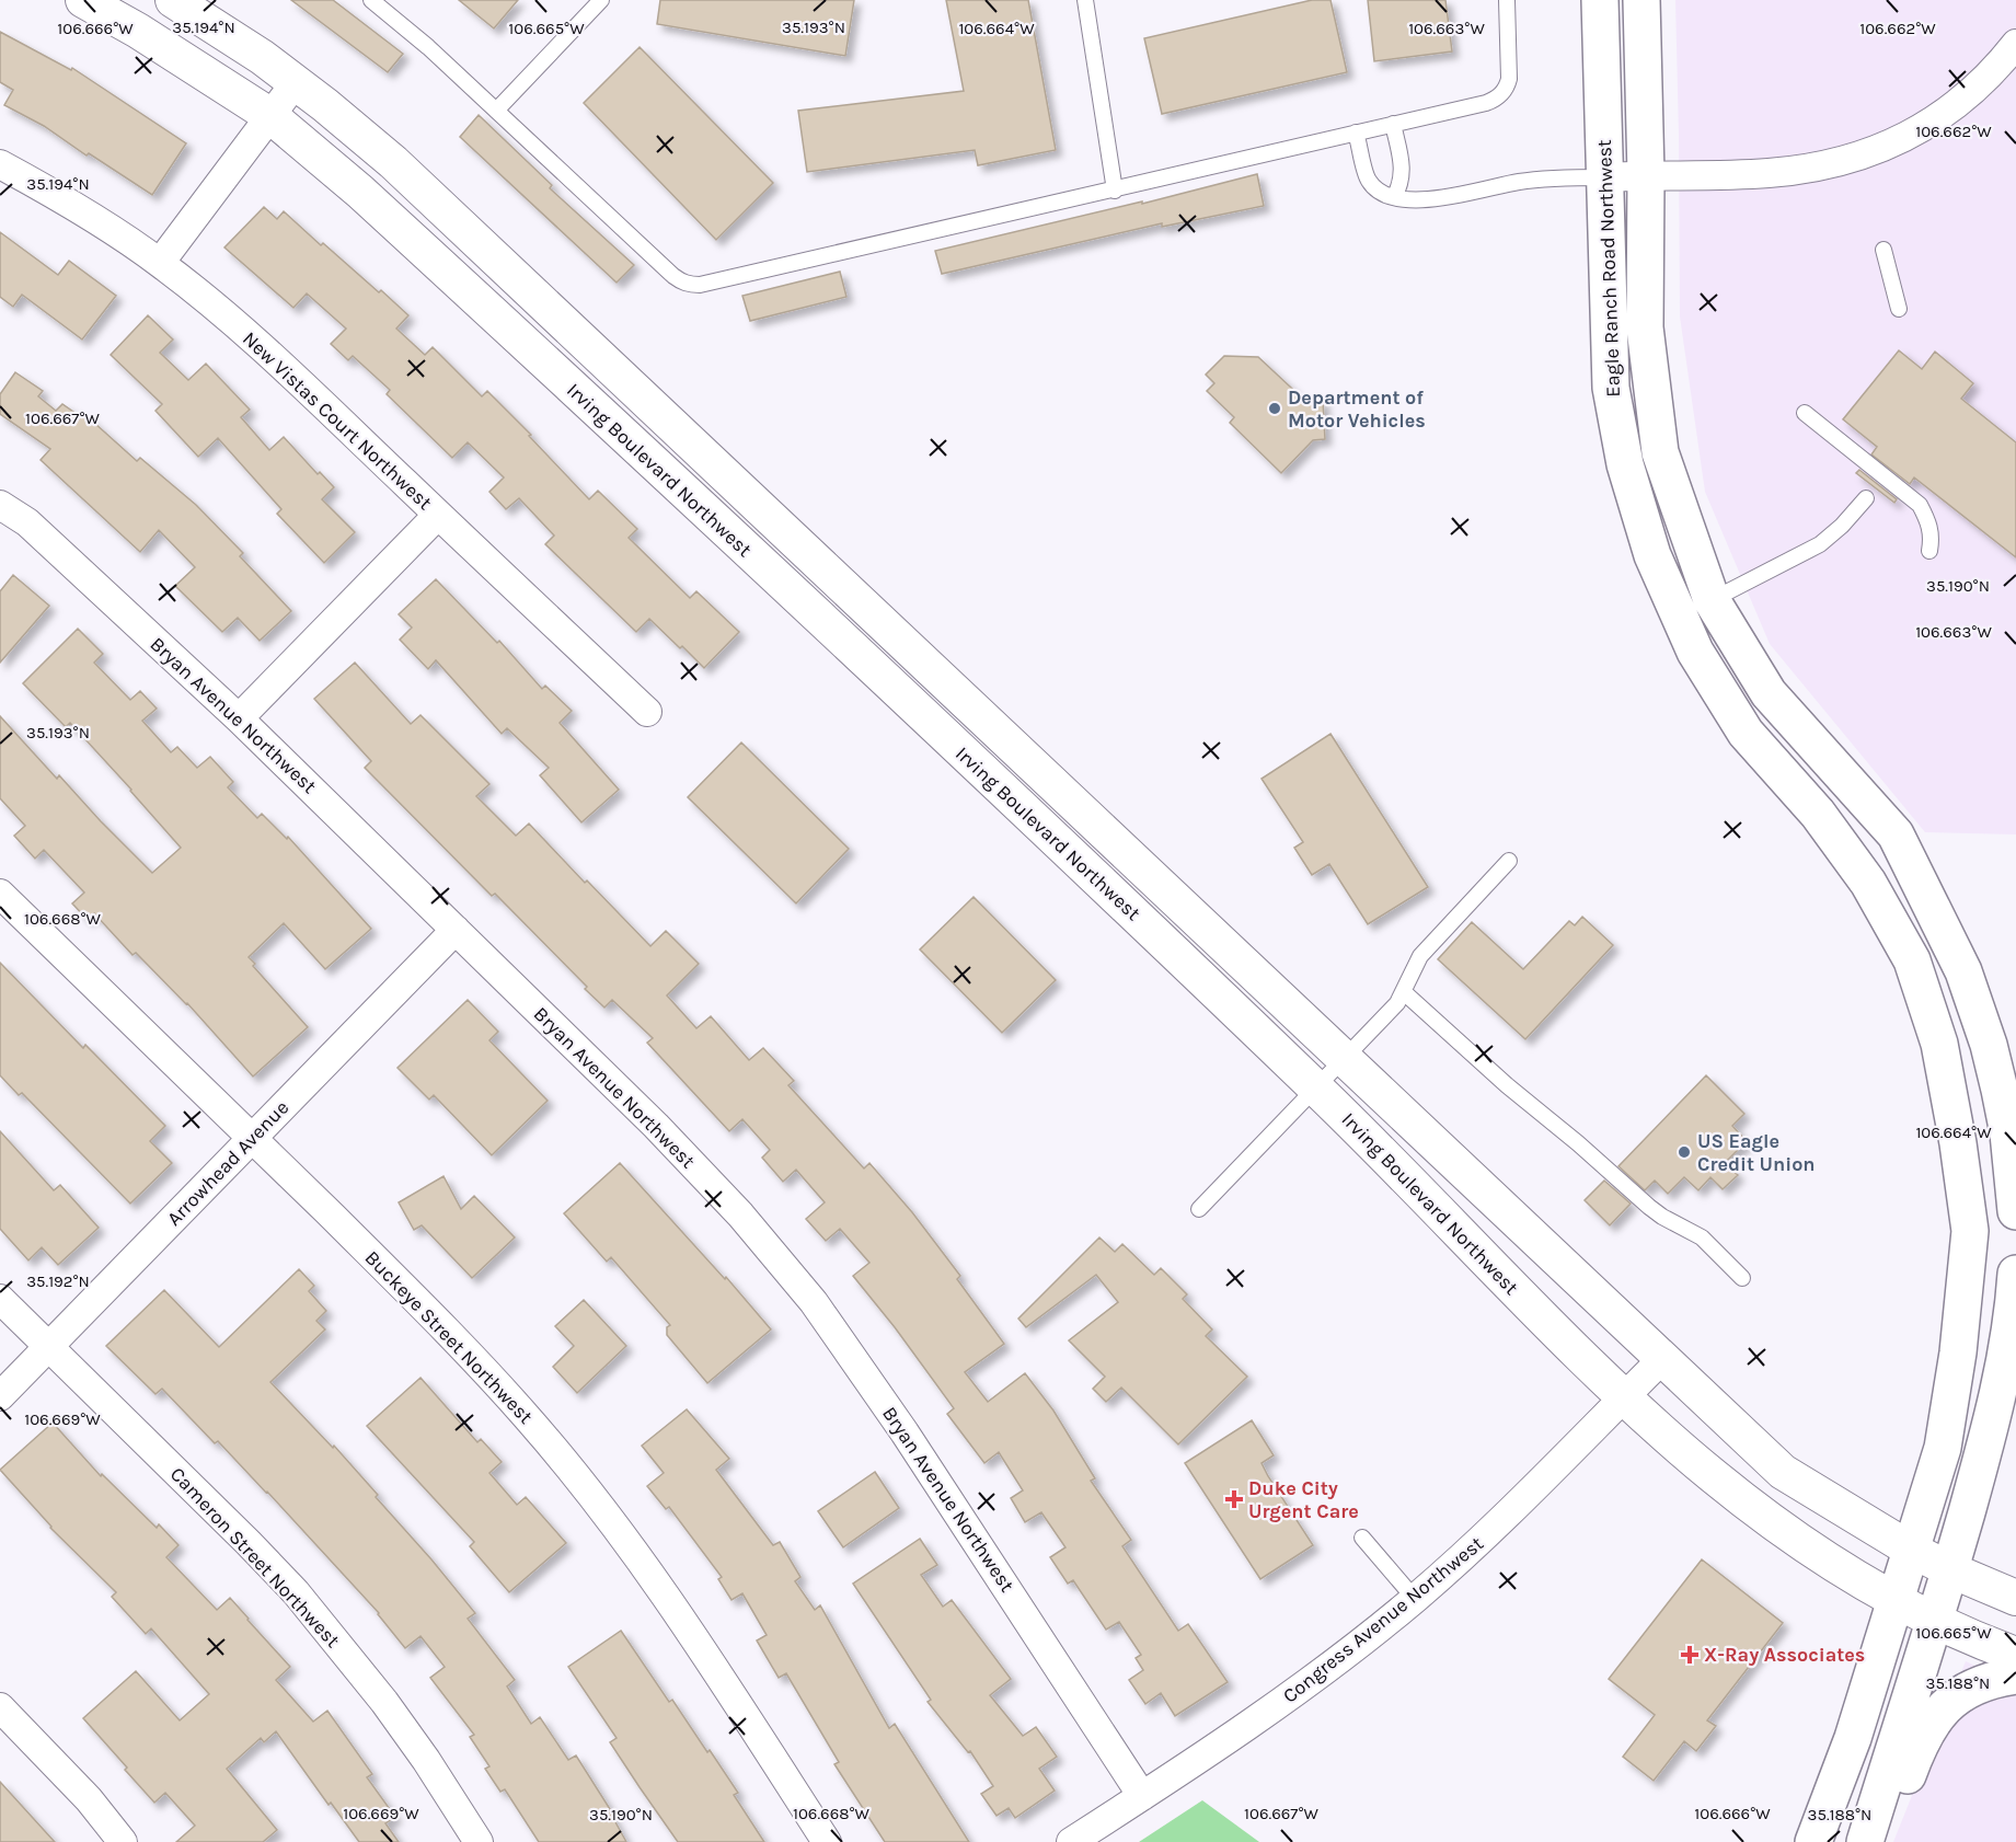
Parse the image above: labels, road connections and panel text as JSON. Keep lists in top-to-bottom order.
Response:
{
  "streets": {
    "main road": ["Eagle Ranch Road Northwest"],
    "street": [
      "New Vistas Court Northwest",
      "Irving Boulevard Northwest",
      "Bryan Avenue Northwest",
      "Arrowhead Avenue",
      "Buckeye Street Northwest",
      "Cameron Street Northwest",
      "Congress Avenue Northwest"
    ]
  },
  "crossings": [
    ["Eagle Ranch Road Northwest", "Irving Boulevard Northwest"],
    ["Irving Boulevard Northwest", "Congress Avenue Northwest"],
    ["Bryan Avenue Northwest", "Arrowhead Avenue"],
    ["Bryan Avenue Northwest", "Congress Avenue Northwest"],
    ["Arrowhead Avenue", "Buckeye Street Northwest"],
    ["Arrowhead Avenue", "Cameron Street Northwest"]
  ],
  "places": {
    "other": ["Department of Motor Vehicles", "US Eagle Credit Union"],
    "health": ["Duke City Urgent Care", "X-Ray Associates"]
  },
  "coordinates": [
    "35.194°N",
    "35.193°N",
    "106.665°W",
    "106.664°W",
    "106.662°W",
    "106.666°W",
    "106.663°W",
    "106.667°W",
    "35.190°N",
    "106.668°W",
    "35.192°N",
    "106.669°W",
    "35.188°N"
  ]
}
